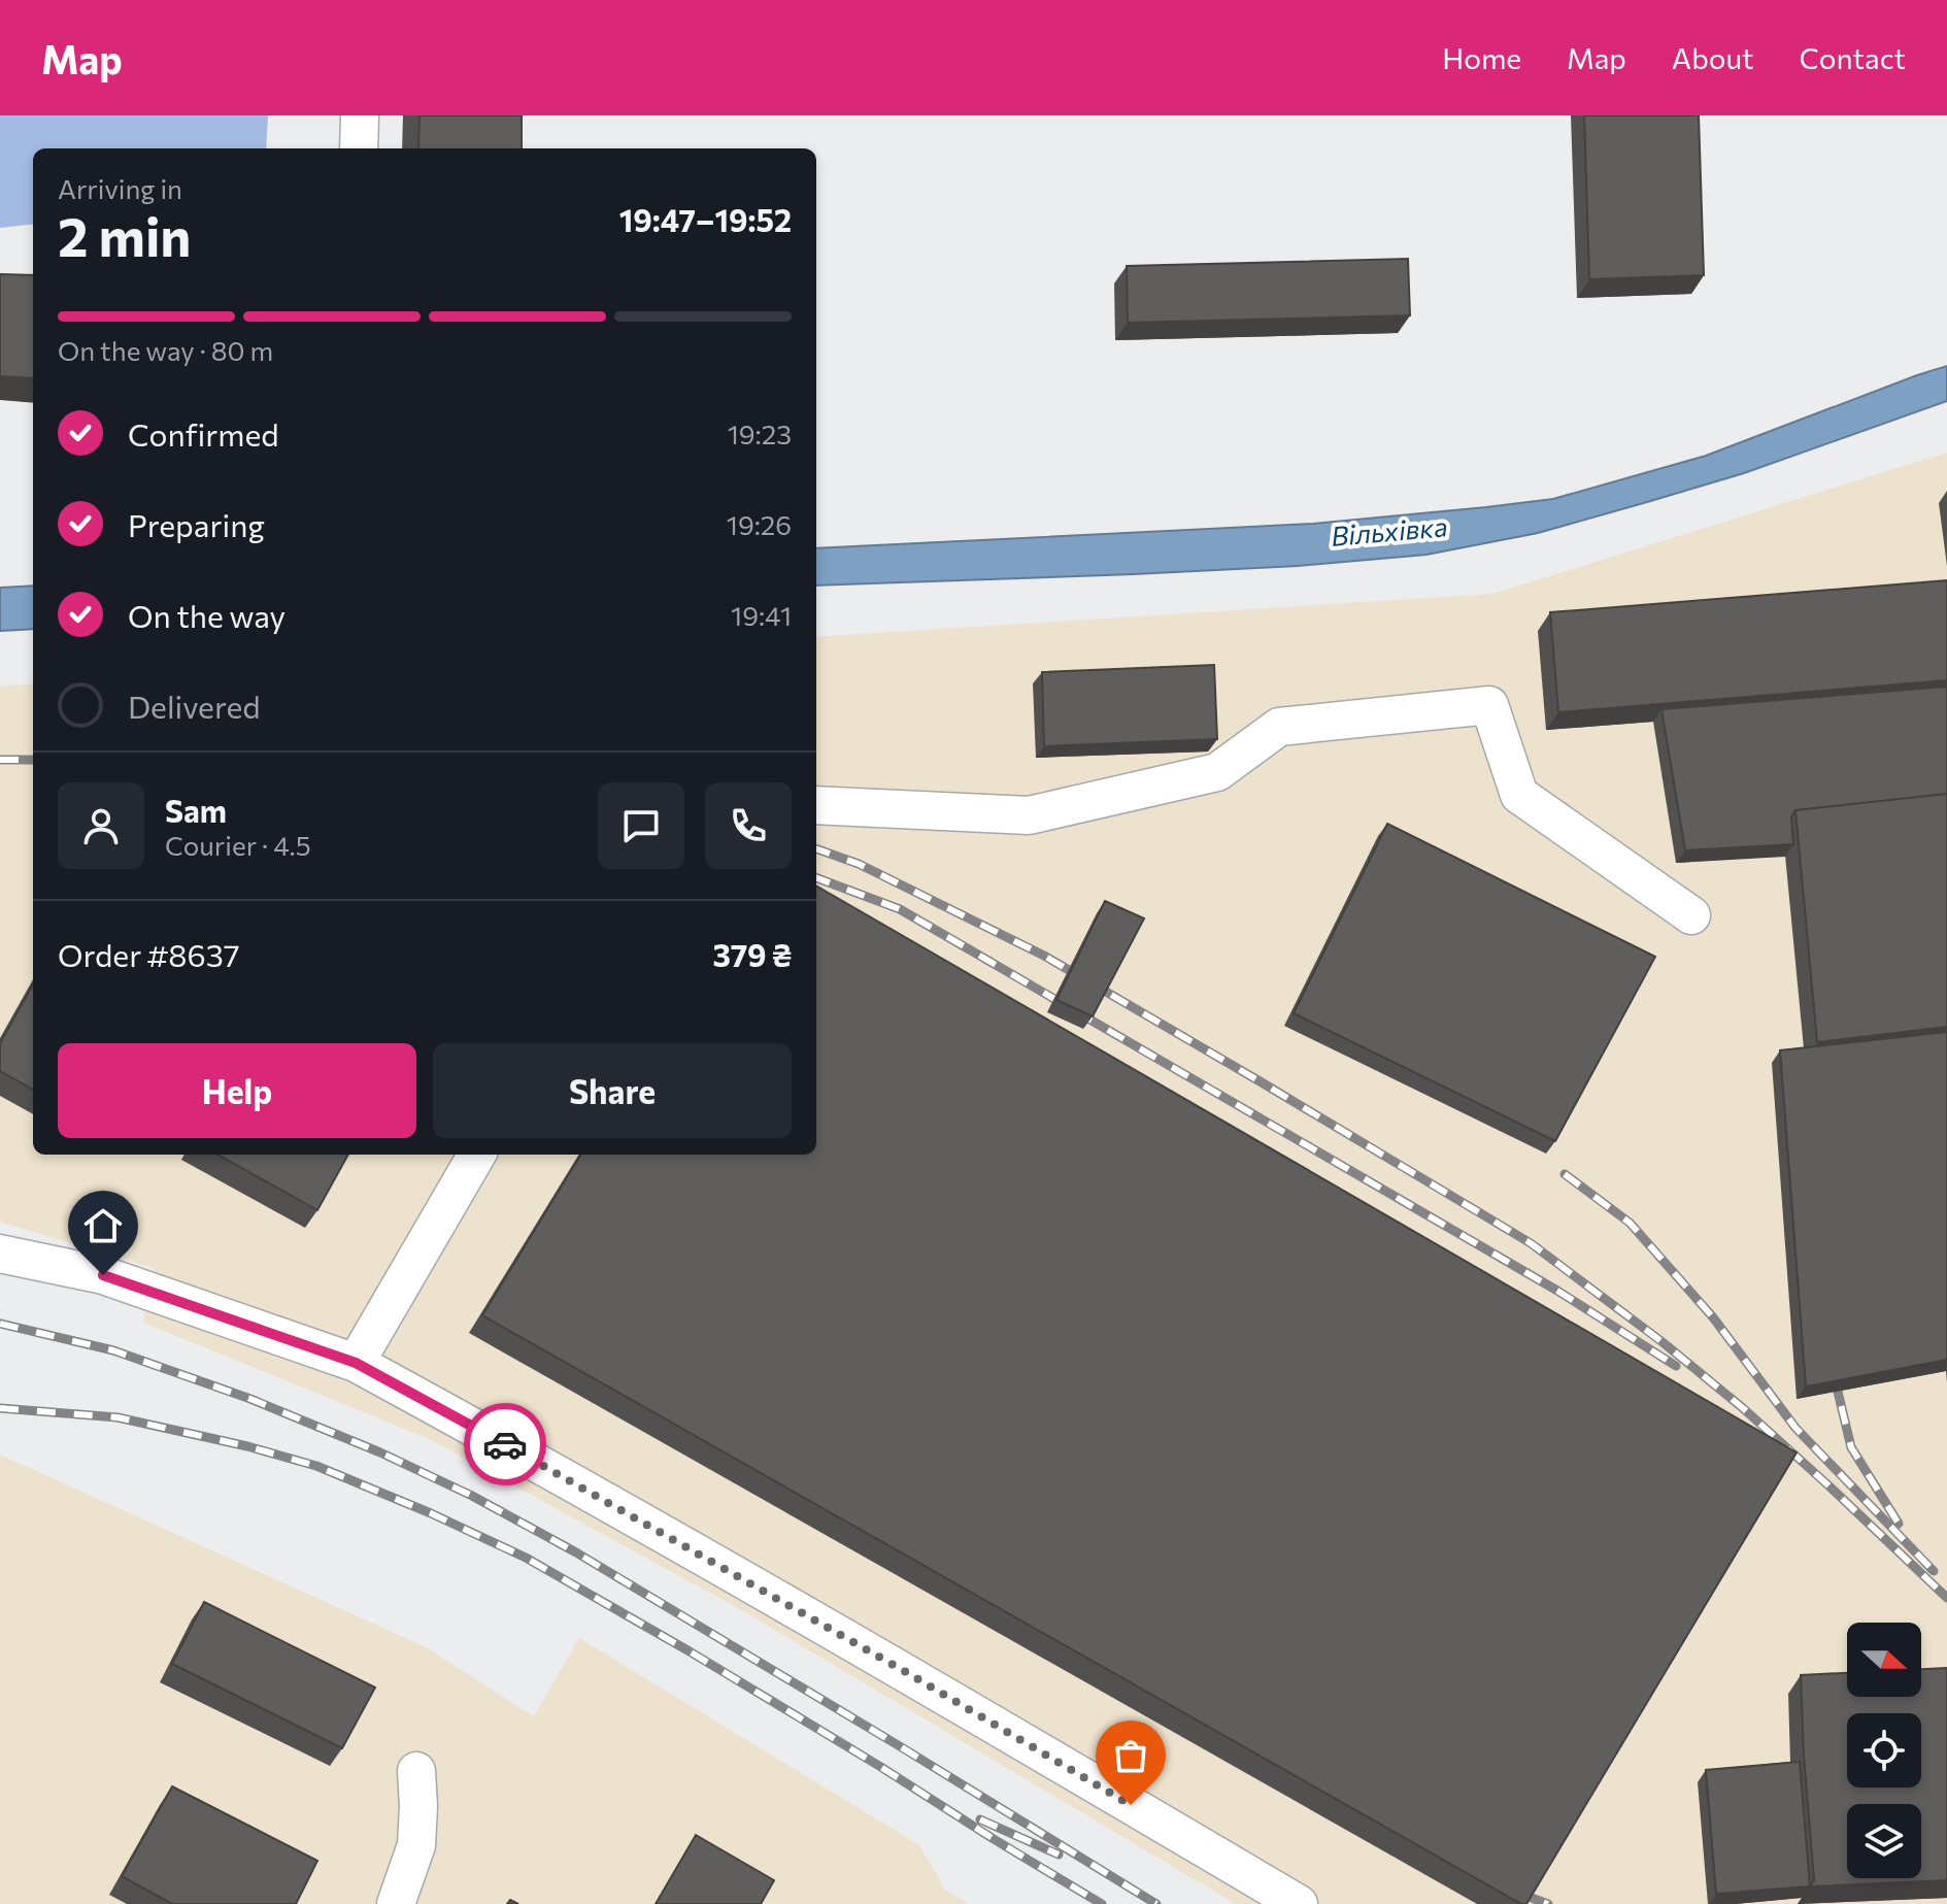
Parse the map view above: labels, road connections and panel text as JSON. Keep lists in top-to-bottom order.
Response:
{
  "water": ["Вільхівка"],
  "north": "right",
  "page": {
    "header": "Map",
    "nav": [
      "Home",
      "Map",
      "About",
      "Contact"
    ],
    "heading": ["2 min", "Arriving in", "19:47–19:52"],
    "panel": [
      "Sam",
      "Courier · 4.5",
      "Order #8637",
      "379 ₴"
    ],
    "bar": "On the way · 80 m",
    "list": [
      ["Confirmed", "19:23"],
      ["Preparing", "19:26"],
      ["On the way", "19:41"],
      "Delivered"
    ],
    "buttons": ["Help", "Share"]
  }
}
